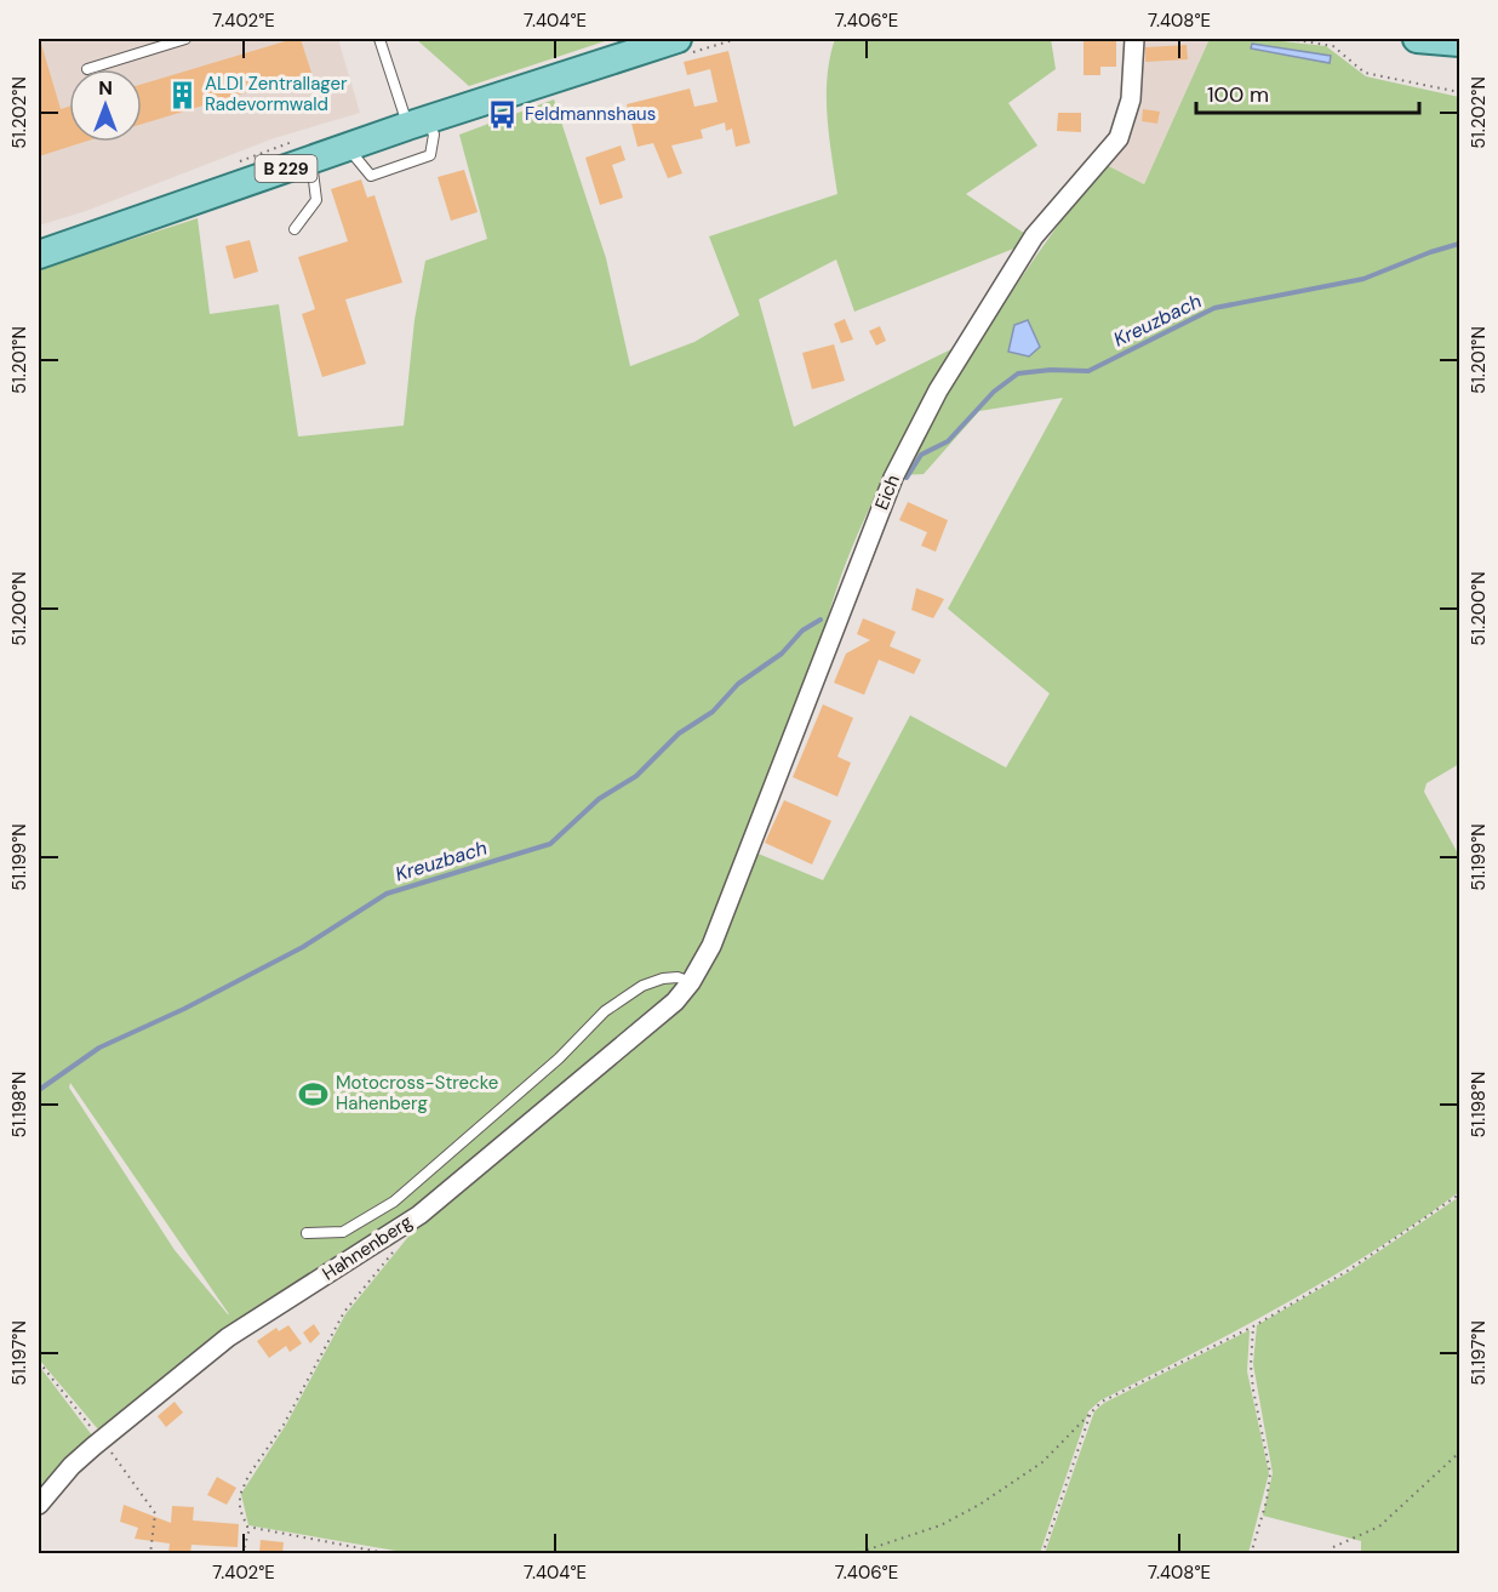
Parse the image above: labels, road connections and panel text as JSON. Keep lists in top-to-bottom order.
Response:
{
  "streets": {
    "main road": ["B 229"],
    "street": ["Eich", "Hahnenberg"]
  },
  "crossings": [
    ["Eich", "Hahnenberg"]
  ],
  "water": ["Kreuzbach"],
  "places": {
    "building": ["ALDI Zentrallager Radevormwald"],
    "bus stop": ["Feldmannshaus"],
    "sports": ["Motocross-Strecke Hahenberg"]
  },
  "scale_bar": "100 m",
  "north": "top",
  "coordinates": [
    "7.402°E",
    "7.404°E",
    "7.406°E",
    "7.408°E",
    "51.202°N",
    "51.201°N",
    "51.200°N",
    "51.199°N",
    "51.198°N",
    "51.197°N"
  ]
}
